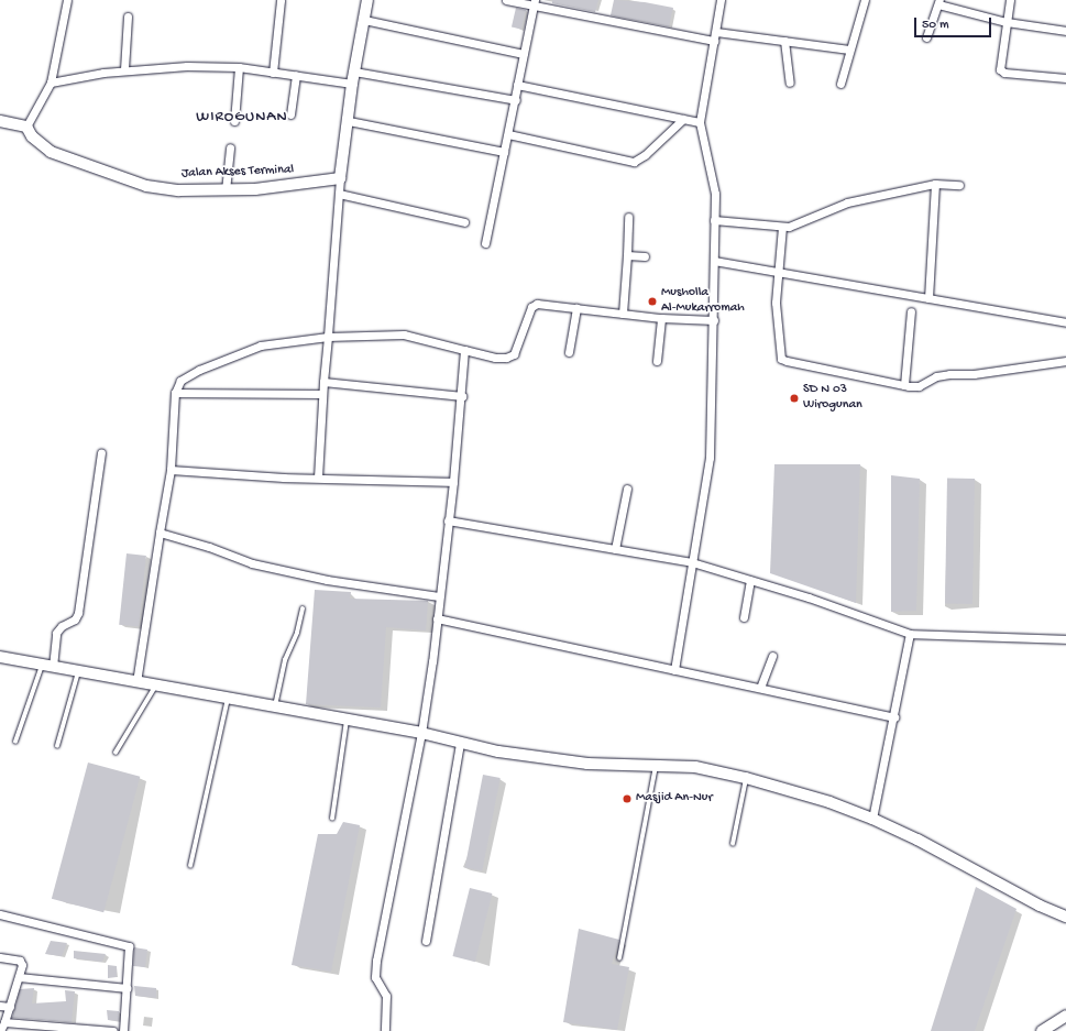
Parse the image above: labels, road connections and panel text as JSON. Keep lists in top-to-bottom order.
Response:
{
  "streets": {
    "street": ["Jalan Akses Terminal"]
  },
  "districts": ["WIROGUNAN"],
  "places": ["Musholla Al-Mukarromah", "SD N 03 Wirogunan", "Masjid An-Nur"],
  "scale_bar": "50 m"
}
